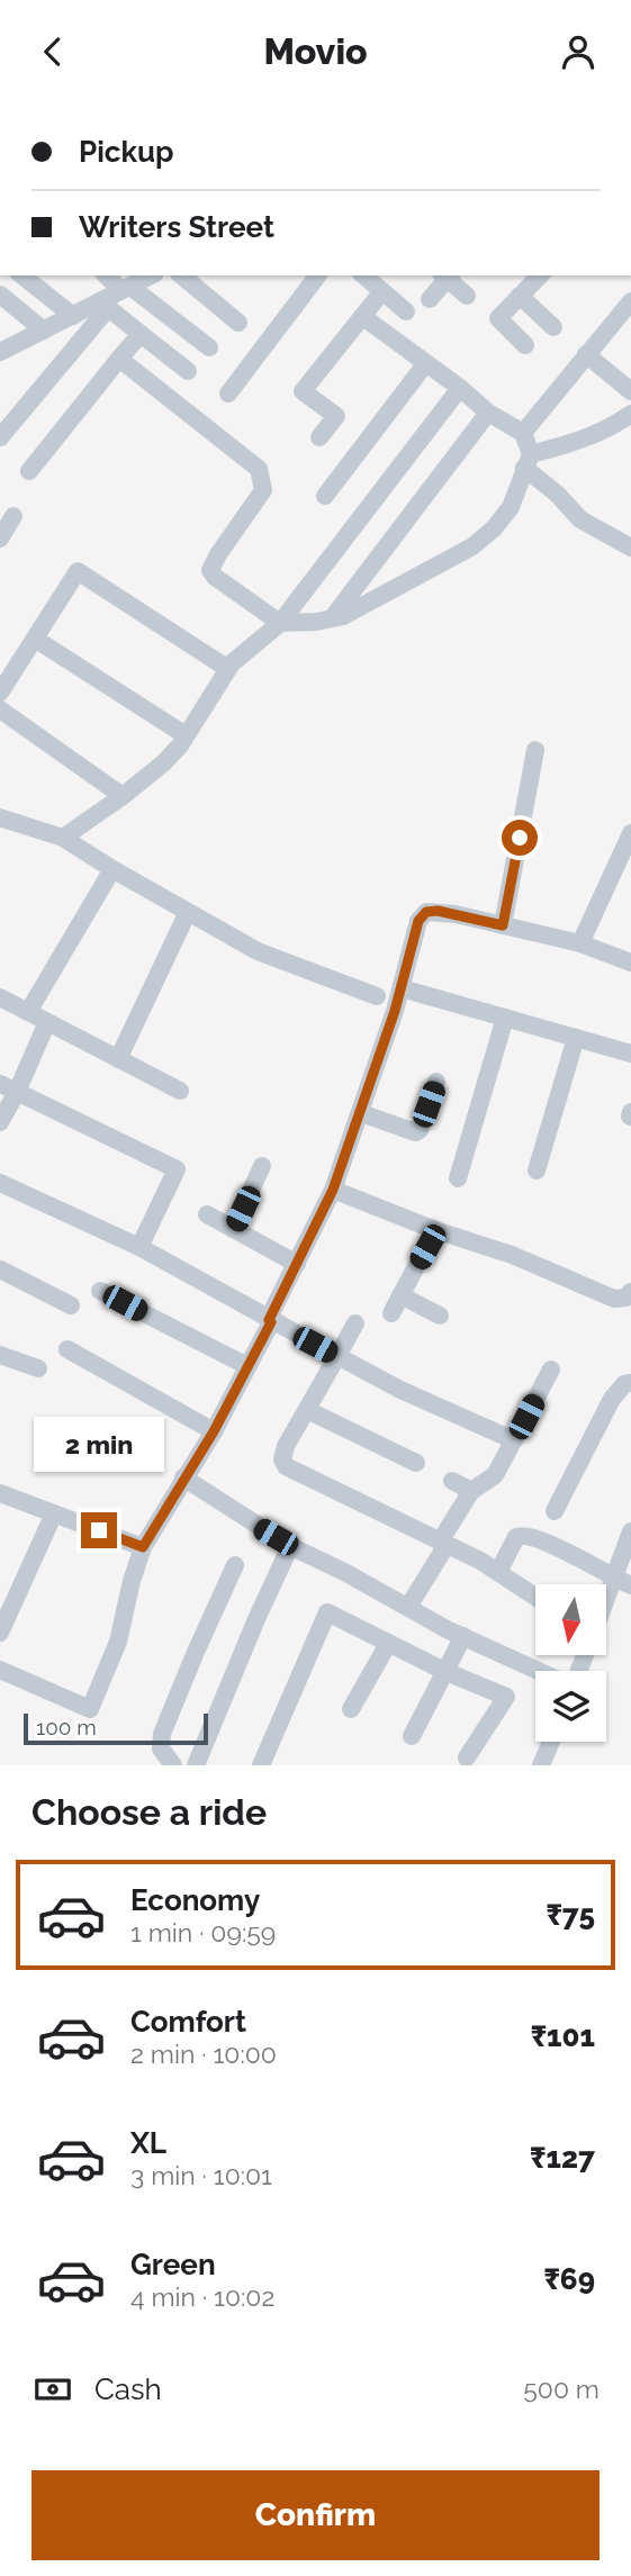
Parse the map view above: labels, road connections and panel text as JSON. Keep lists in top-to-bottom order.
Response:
{
  "scale_bar": "100 m",
  "north": "bottom",
  "page": {
    "header": "Movio",
    "banner": ["Pickup", "Writers Street"],
    "bubble": "2 min",
    "scale": "100 m",
    "heading": "Choose a ride",
    "list": [
      {
        "name": "Economy",
        "note": "1 min · 09:59",
        "value": "₹75"
      },
      {
        "name": "Comfort",
        "note": "2 min · 10:00",
        "value": "₹101"
      },
      {
        "name": "XL",
        "note": "3 min · 10:01",
        "value": "₹127"
      },
      {
        "name": "Green",
        "note": "4 min · 10:02",
        "value": "₹69"
      }
    ],
    "pay": ["Cash", "500 m"],
    "buttons": "Confirm"
  }
}
